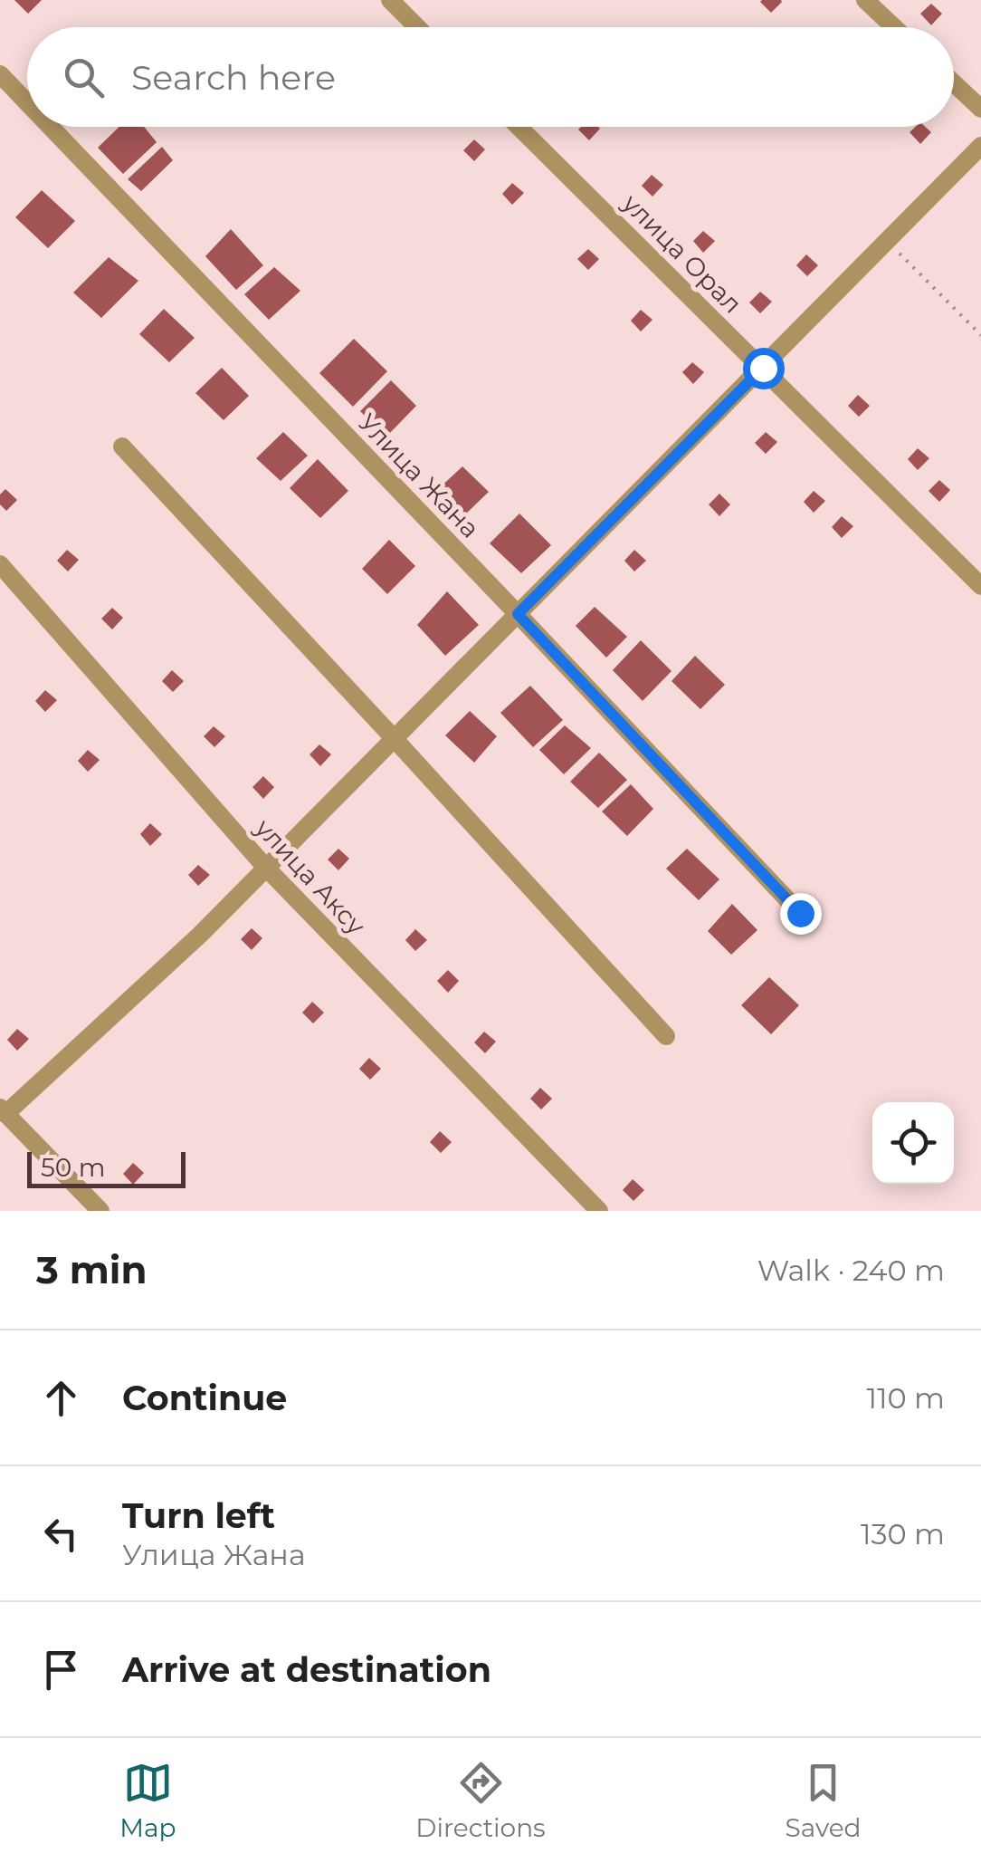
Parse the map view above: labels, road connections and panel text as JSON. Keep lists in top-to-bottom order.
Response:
{
  "streets": {
    "street": ["улица Орал", "Улица Жана", "улица Аксу"]
  },
  "scale_bar": "50 m",
  "page": {
    "search": "Search here",
    "scale": "50 m",
    "heading": ["3 min", "Walk · 240 m"],
    "list": [
      ["Continue", "110 m"],
      ["Turn left", "Улица Жана", "130 m"],
      "Arrive at destination"
    ],
    "nav": ["Map", "Directions", "Saved"]
  }
}
